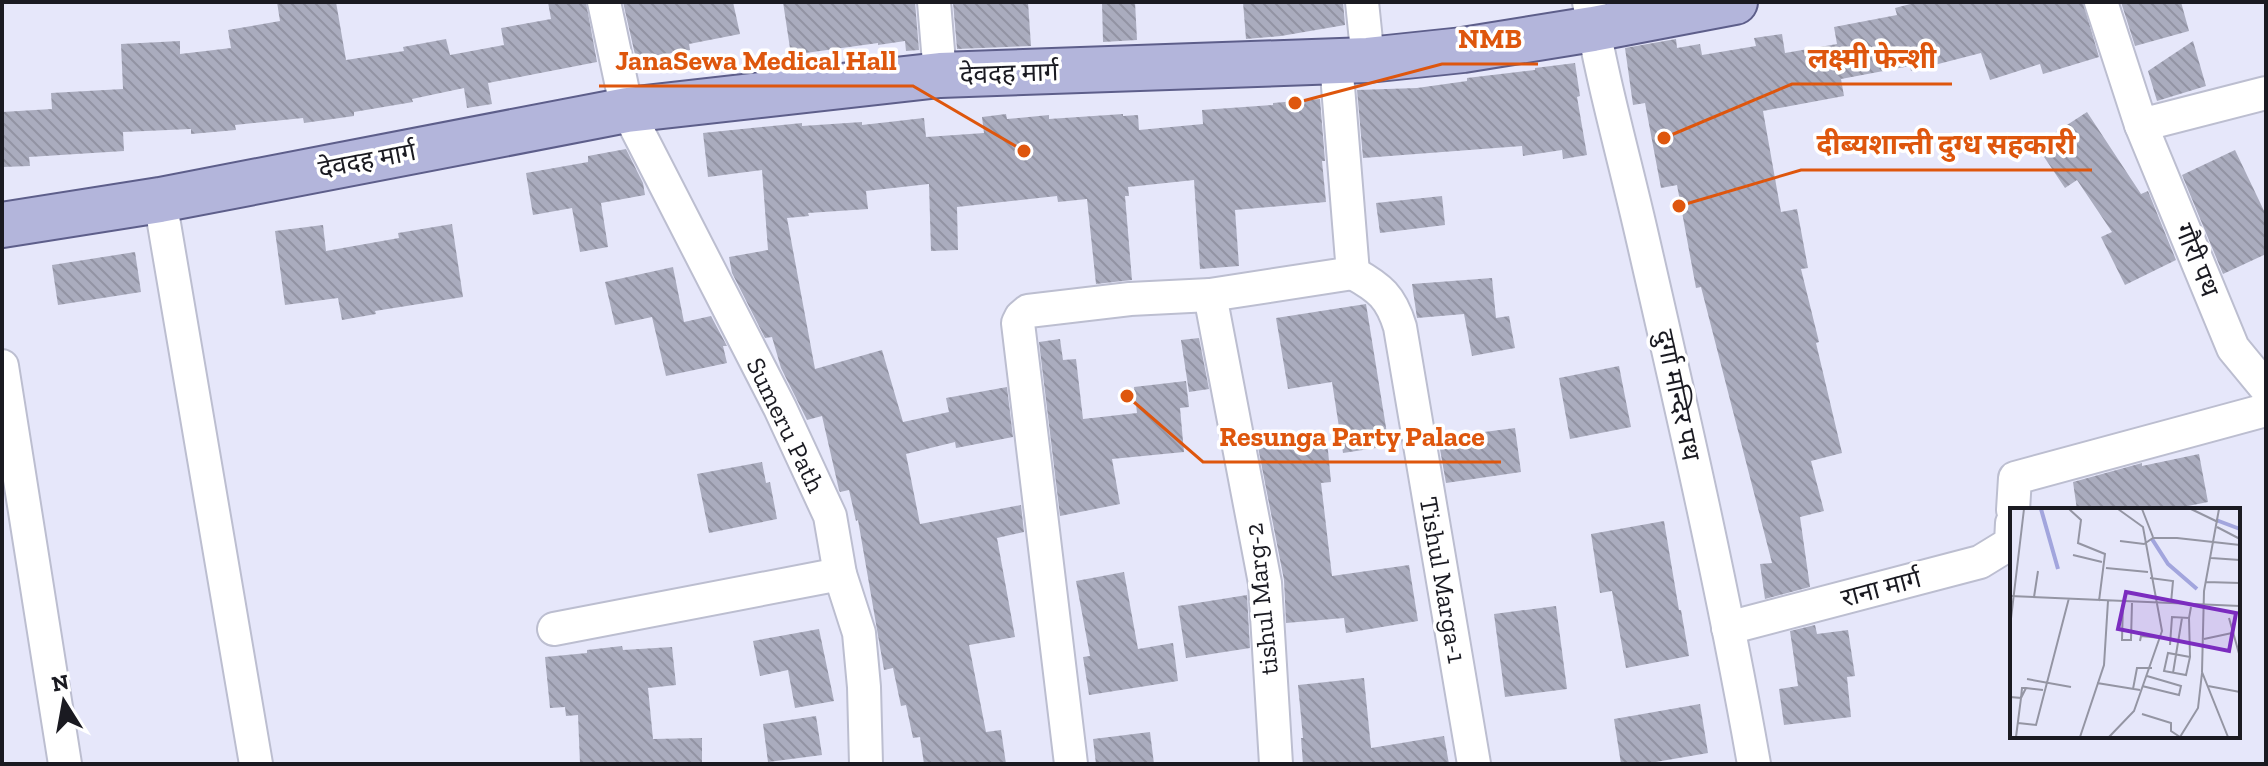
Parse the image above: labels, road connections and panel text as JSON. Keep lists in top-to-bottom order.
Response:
{
  "streets": {
    "main road": ["देवदह मार्ग"],
    "street": [
      "गौरी पथ",
      "दुर्गा मन्दिर पथ",
      "Sumeru Path",
      "Tishul Marga-1",
      "राना मार्ग",
      "tishul Marg-2"
    ]
  },
  "crossings": [
    ["देवदह मार्ग", "दुर्गा मन्दिर पथ"],
    ["देवदह मार्ग", "Sumeru Path"],
    ["दुर्गा मन्दिर पथ", "राना मार्ग"]
  ],
  "places": [
    "NMB",
    "लक्ष्मी फेन्शी",
    "JanaSewa Medical Hall",
    "दीब्यशान्ती दुग्ध सहकारी",
    "Resunga Party Palace"
  ],
  "north": "top"
}
